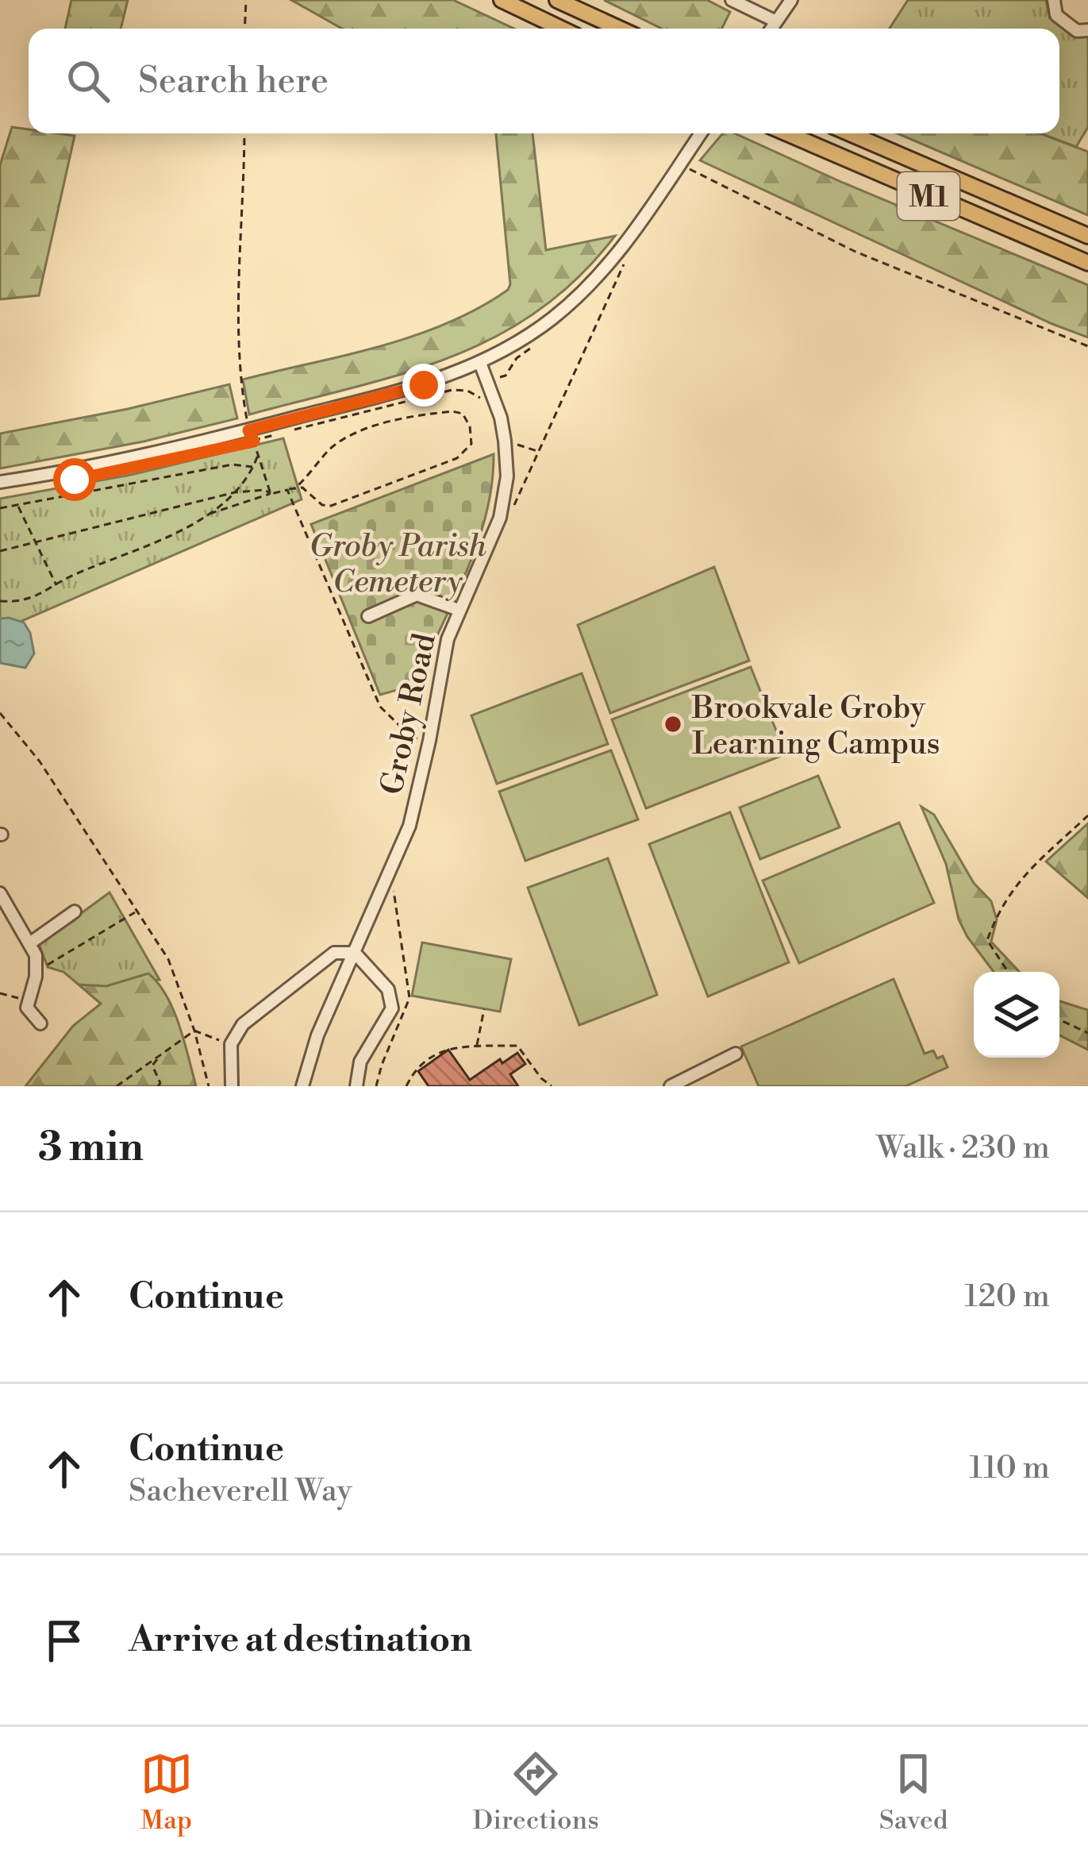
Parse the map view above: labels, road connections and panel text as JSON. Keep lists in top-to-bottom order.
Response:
{
  "streets": {
    "highway": ["M1"],
    "street": ["Groby Road"]
  },
  "parks": ["Groby Parish Cemetery"],
  "places": ["Brookvale Groby Learning Campus"],
  "page": {
    "search": "Search here",
    "heading": ["3 min", "Walk · 230 m"],
    "list": [
      ["Continue", "120 m"],
      ["Continue", "Sacheverell Way", "110 m"],
      "Arrive at destination"
    ],
    "nav": ["Map", "Directions", "Saved"]
  }
}
